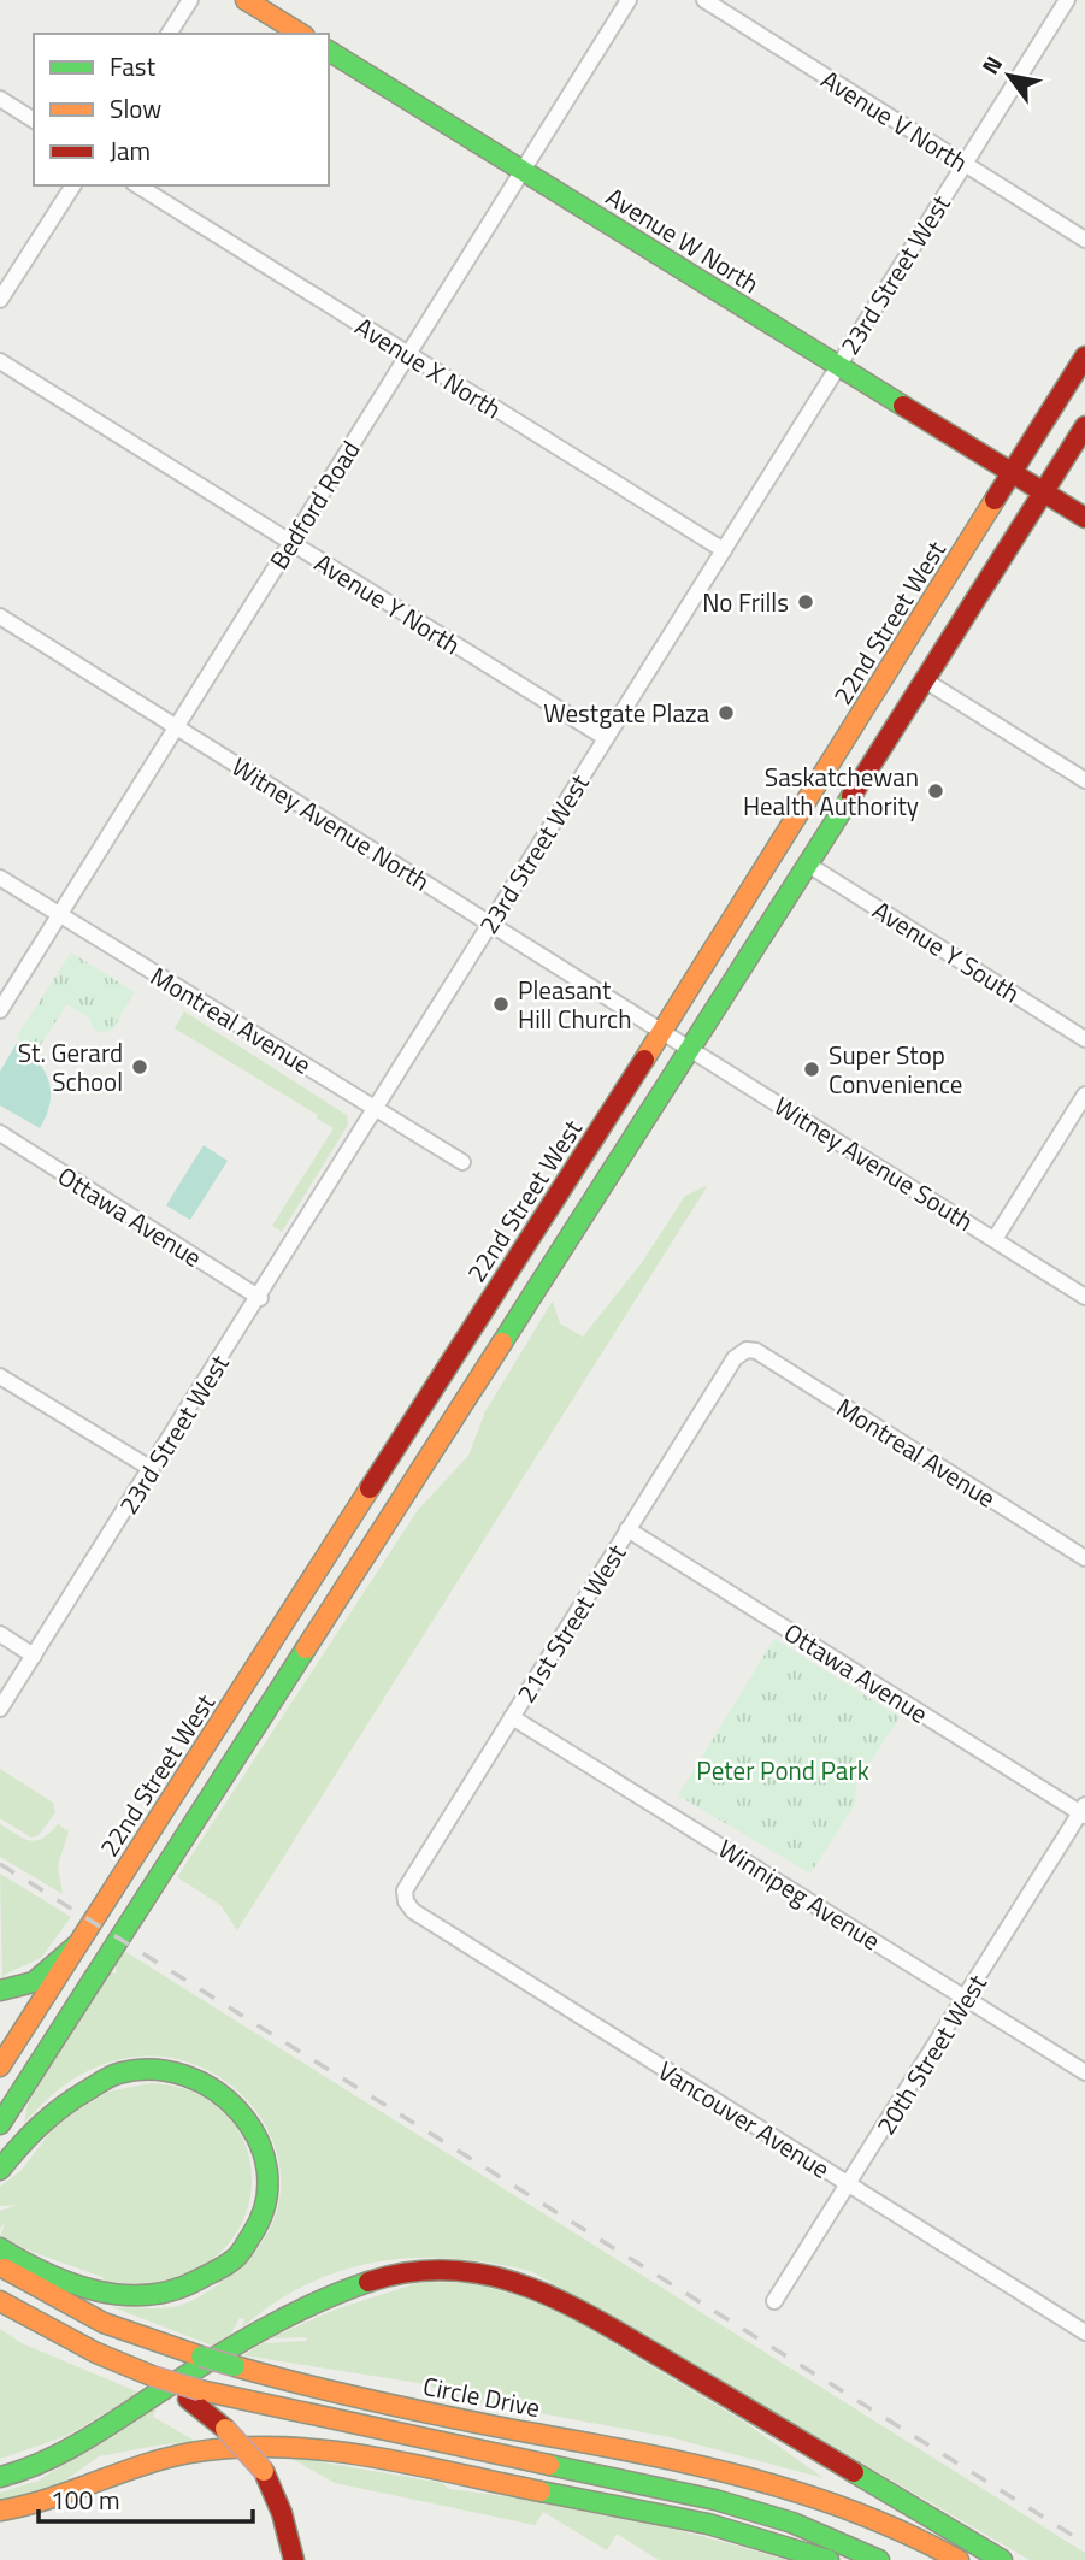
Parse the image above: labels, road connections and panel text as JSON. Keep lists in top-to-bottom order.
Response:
{
  "streets": {
    "main road": ["Avenue W North", "22nd Street West", "Circle Drive"],
    "street": [
      "Avenue V North",
      "23rd Street West",
      "Avenue X North",
      "Bedford Road",
      "Avenue Y North",
      "Witney Avenue North",
      "Avenue Y South",
      "Montreal Avenue",
      "Witney Avenue South",
      "Ottawa Avenue",
      "21st Street West",
      "Winnipeg Avenue",
      "20th Street West",
      "Vancouver Avenue"
    ]
  },
  "crossings": [
    ["Avenue V North", "23rd Street West"],
    ["Avenue W North", "23rd Street West"],
    ["Avenue W North", "Bedford Road"],
    ["Avenue W North", "22nd Street West"],
    ["23rd Street West", "Avenue X North"],
    ["23rd Street West", "Avenue Y North"],
    ["23rd Street West", "Witney Avenue North"],
    ["23rd Street West", "Montreal Avenue"],
    ["23rd Street West", "Ottawa Avenue"],
    ["Avenue X North", "Bedford Road"],
    ["Bedford Road", "Avenue Y North"],
    ["Bedford Road", "Witney Avenue North"],
    ["Bedford Road", "Montreal Avenue"],
    ["22nd Street West", "Witney Avenue North"],
    ["22nd Street West", "Witney Avenue South"],
    ["Witney Avenue North", "Witney Avenue South"],
    ["Montreal Avenue", "21st Street West"],
    ["Ottawa Avenue", "21st Street West"],
    ["Ottawa Avenue", "20th Street West"],
    ["21st Street West", "Winnipeg Avenue"],
    ["21st Street West", "Vancouver Avenue"],
    ["Winnipeg Avenue", "20th Street West"],
    ["20th Street West", "Vancouver Avenue"]
  ],
  "parks": ["Peter Pond Park"],
  "places": [
    "No Frills",
    "Westgate Plaza",
    "Saskatchewan Health Authority",
    "Pleasant Hill Church",
    "St. Gerard School",
    "Super Stop Convenience"
  ],
  "legend": ["Fast", "Slow", "Jam"],
  "scale_bar": "100 m",
  "north": "top left"
}
